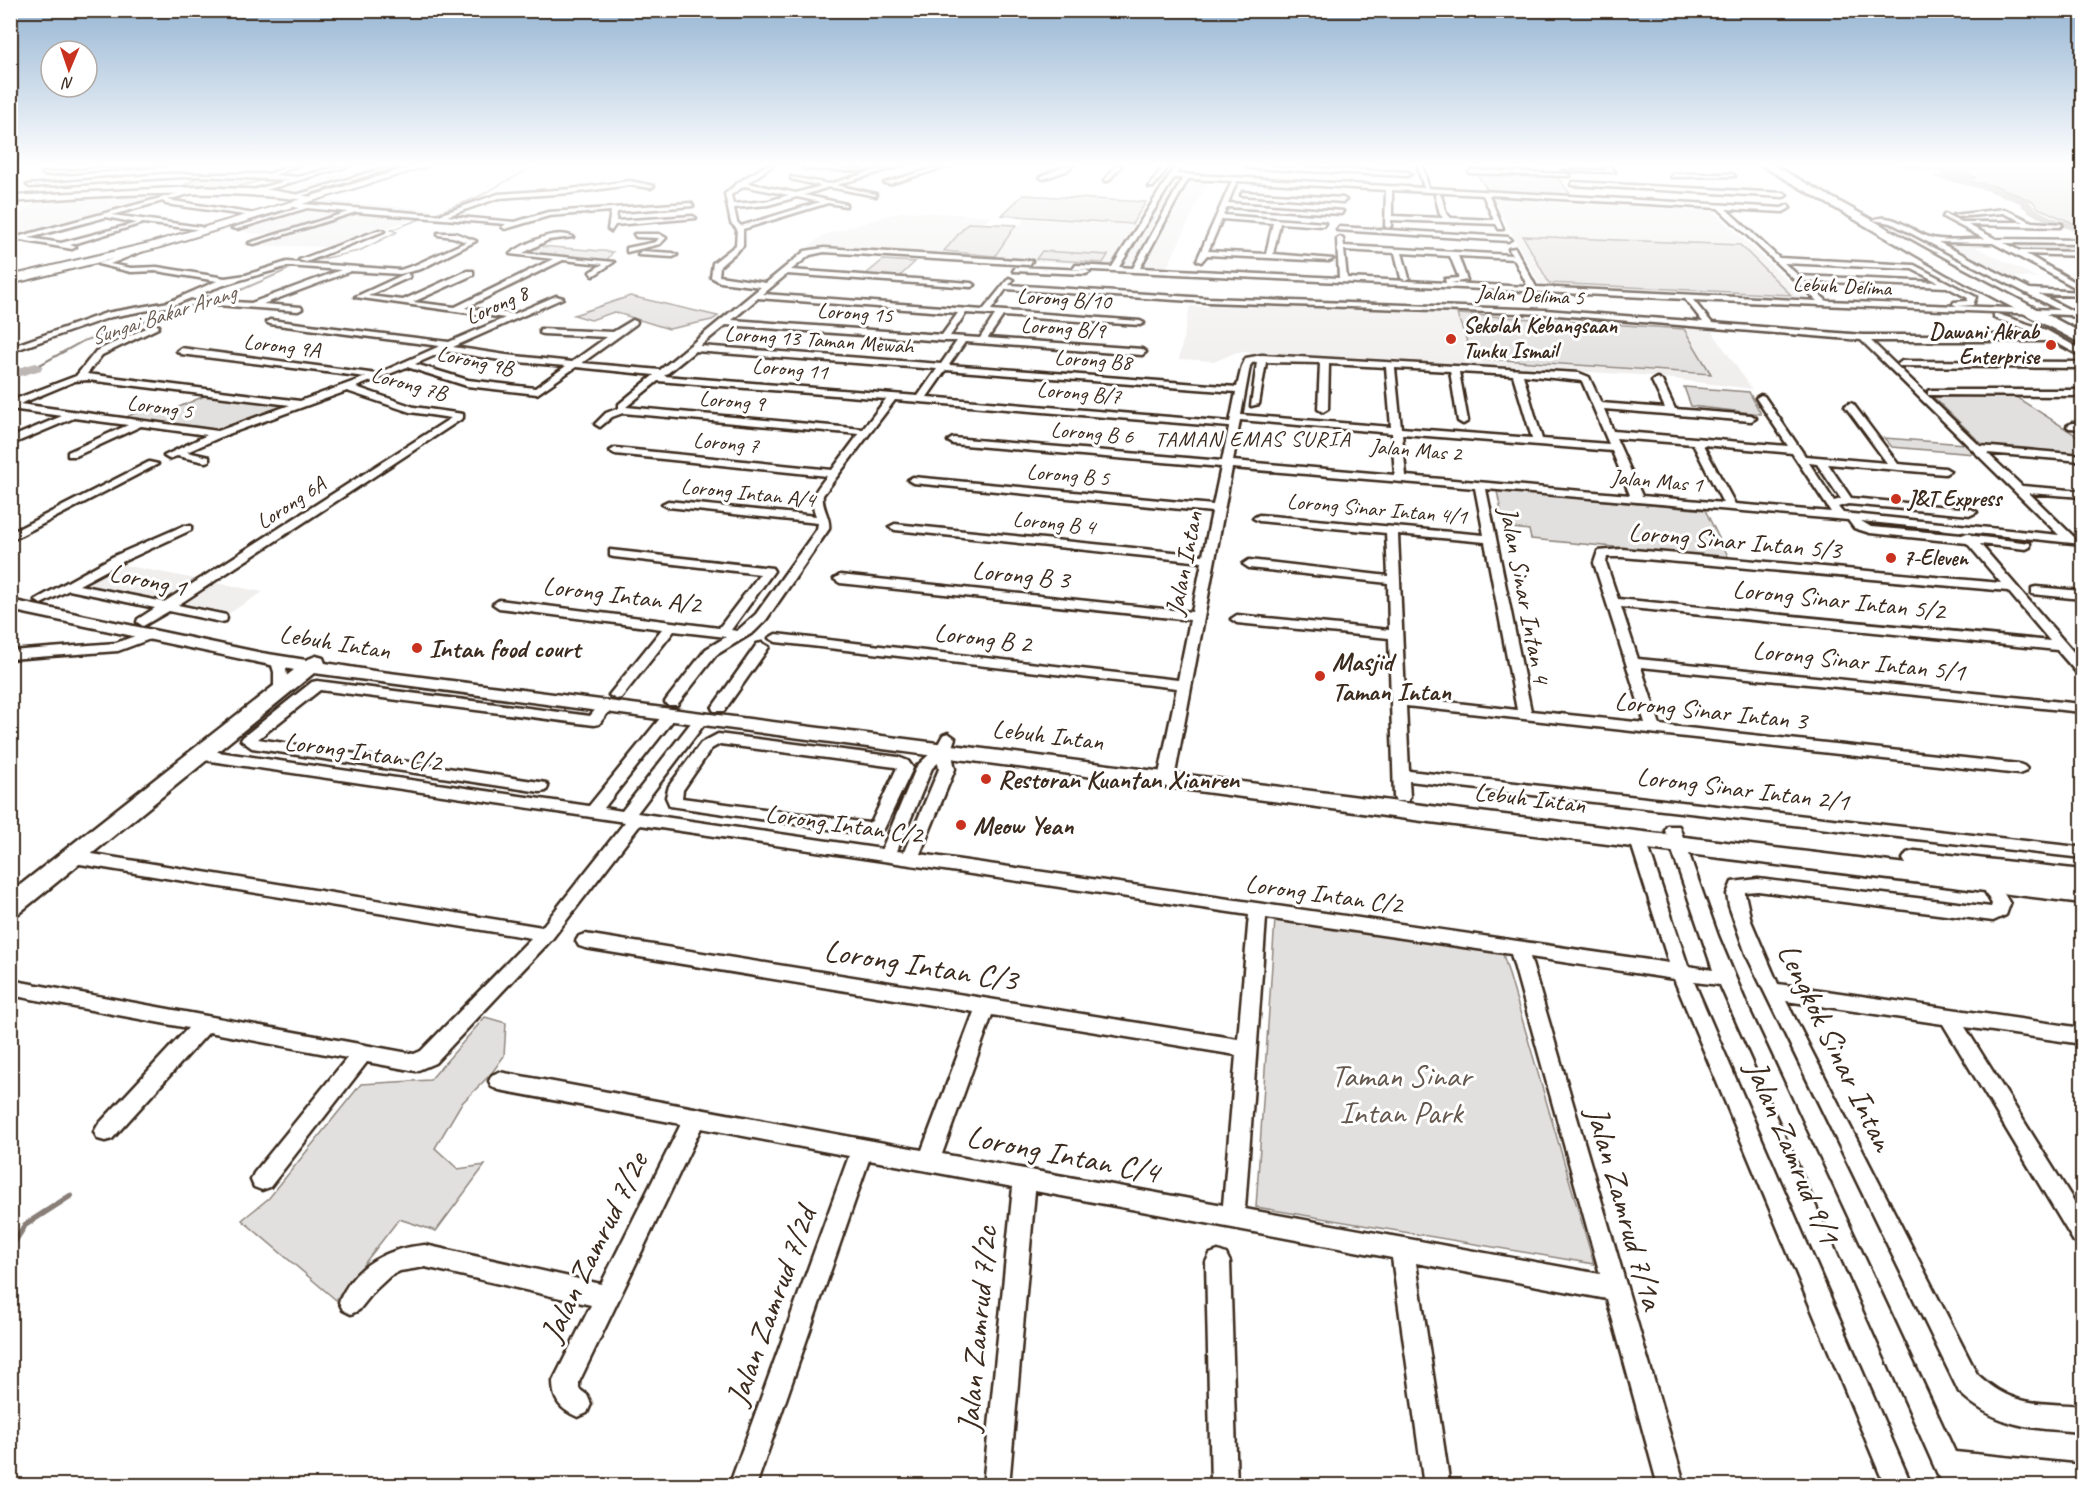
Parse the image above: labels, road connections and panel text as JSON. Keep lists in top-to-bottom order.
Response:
{
  "streets": {
    "main road": ["Lebuh Intan"],
    "street": [
      "Lebuh Delima",
      "Jalan Delima 5",
      "Lorong B/10",
      "Lorong 8",
      "Lorong 15",
      "Lorong B/9",
      "Lorong 13 Taman Mewah",
      "Lorong 9A",
      "Lorong B8",
      "Lorong 9B",
      "Lorong 11",
      "Lorong 7B",
      "Lorong B/7",
      "Lorong 9",
      "Lorong 5",
      "Lorong B 6",
      "Lorong 7",
      "Jalan Mas 2",
      "Lorong B 5",
      "Jalan Mas 1",
      "Lorong Intan A/4",
      "Lorong 6A",
      "Lorong Sinar Intan 4/1",
      "Lorong B 4",
      "Lorong Sinar Intan 5/3",
      "Jalan Intan",
      "Lorong B 3",
      "Lorong 1",
      "Lorong Intan A/2",
      "Jalan Sinar Intan 4",
      "Lorong Sinar Intan 5/2",
      "Lorong B 2",
      "Lorong Sinar Intan 5/1",
      "Lorong Sinar Intan 3",
      "Lorong Intan C/2",
      "Lorong Sinar Intan 2/1",
      "Lorong Intan C/3",
      "Lengkok Sinar Intan",
      "Jalan Zamrud 9/1",
      "Lorong Intan C/4",
      "Jalan Zamrud 7/1a",
      "Jalan Zamrud 7/2e",
      "Jalan Zamrud 7/2d",
      "Jalan Zamrud 7/2c"
    ]
  },
  "crossings": [
    ["Lorong 8", "Lorong 9A"],
    ["Lorong 8", "Lorong 9B"],
    ["Lorong 8", "Lorong 11"],
    ["Lorong 8", "Lorong 5"],
    ["Lorong 15", "Lorong B/9"],
    ["Lorong 13 Taman Mewah", "Lorong B8"],
    ["Lorong 9A", "Lorong 5"],
    ["Lorong B8", "Jalan Intan"],
    ["Lorong 9B", "Lorong 11"],
    ["Lorong 11", "Lorong B/7"],
    ["Lorong 7B", "Lorong 5"],
    ["Lorong 7B", "Lorong 6A"],
    ["Lorong B/7", "Jalan Intan"],
    ["Lorong B 6", "Jalan Mas 1"],
    ["Lorong B 6", "Jalan Intan"],
    ["Jalan Mas 2", "Jalan Mas 1"],
    ["Lorong B 5", "Jalan Intan"],
    ["Jalan Mas 1", "Jalan Intan"],
    ["Jalan Mas 1", "Jalan Sinar Intan 4"],
    ["Lorong 6A", "Lorong 1"],
    ["Lorong 6A", "Lebuh Intan"],
    ["Lorong Sinar Intan 4/1", "Jalan Sinar Intan 4"],
    ["Lorong B 4", "Jalan Intan"],
    ["Lorong Sinar Intan 5/3", "Lorong Sinar Intan 5/2"],
    ["Lorong Sinar Intan 5/3", "Lorong Sinar Intan 5/1"],
    ["Lorong Sinar Intan 5/3", "Lorong Sinar Intan 3"],
    ["Jalan Intan", "Lorong B 3"],
    ["Jalan Intan", "Lorong B 2"],
    ["Jalan Intan", "Lebuh Intan"],
    ["Jalan Sinar Intan 4", "Lorong Sinar Intan 3"],
    ["Lebuh Intan", "Lorong Sinar Intan 2/1"],
    ["Lebuh Intan", "Lengkok Sinar Intan"],
    ["Lebuh Intan", "Jalan Zamrud 9/1"],
    ["Lorong Intan C/2", "Jalan Zamrud 9/1"],
    ["Lorong Intan C/2", "Jalan Zamrud 7/1a"],
    ["Lorong Intan C/4", "Jalan Zamrud 7/1a"],
    ["Lorong Intan C/4", "Jalan Zamrud 7/2e"],
    ["Lorong Intan C/4", "Jalan Zamrud 7/2d"],
    ["Lorong Intan C/4", "Jalan Zamrud 7/2c"]
  ],
  "districts": ["TAMAN EMAS SURIA"],
  "water": ["Sungai Bakar Arang"],
  "parks": ["Taman Sinar Intan Park"],
  "places": [
    "Sekolah Kebangsaan Tunku Ismail",
    "Dawani Akrab Enterprise",
    "J&T Express",
    "7-Eleven",
    "Intan food court",
    "Masjid Taman Intan",
    "Restoran Kuantan Xianren",
    "Meow Yean"
  ],
  "north": "bottom"
}
